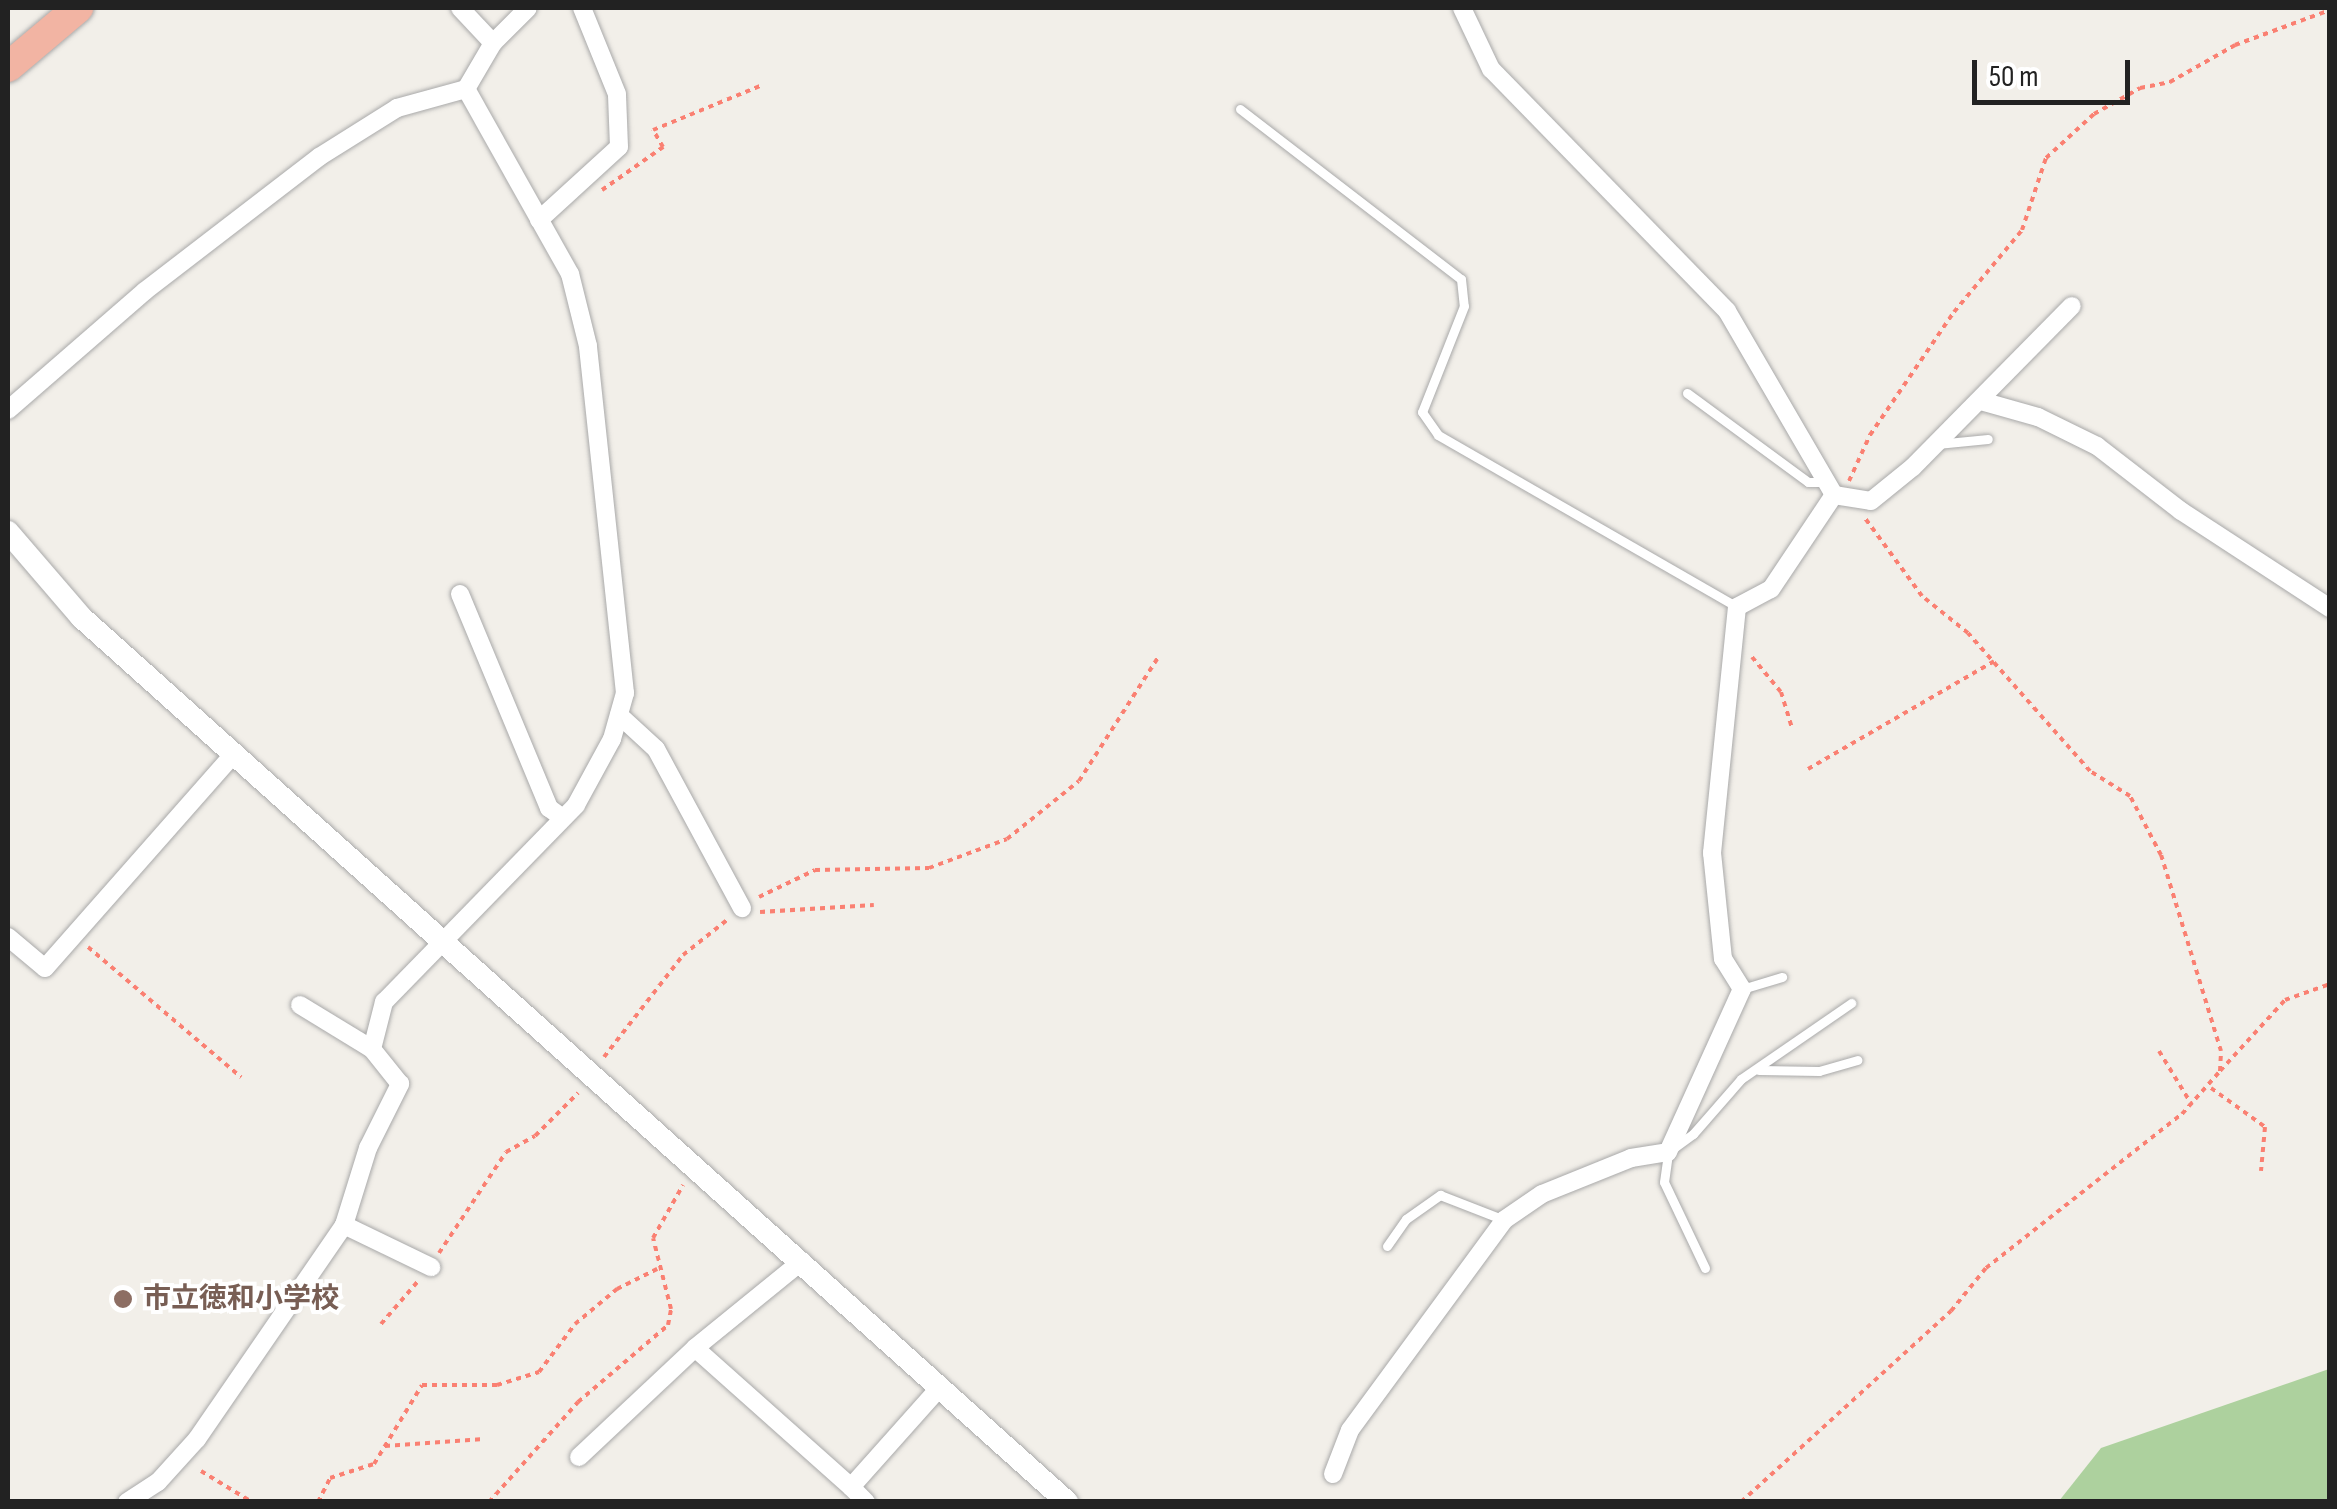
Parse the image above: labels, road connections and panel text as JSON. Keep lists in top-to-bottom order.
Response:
{
  "places": ["市立徳和小学校"],
  "scale_bar": "50 m"
}
